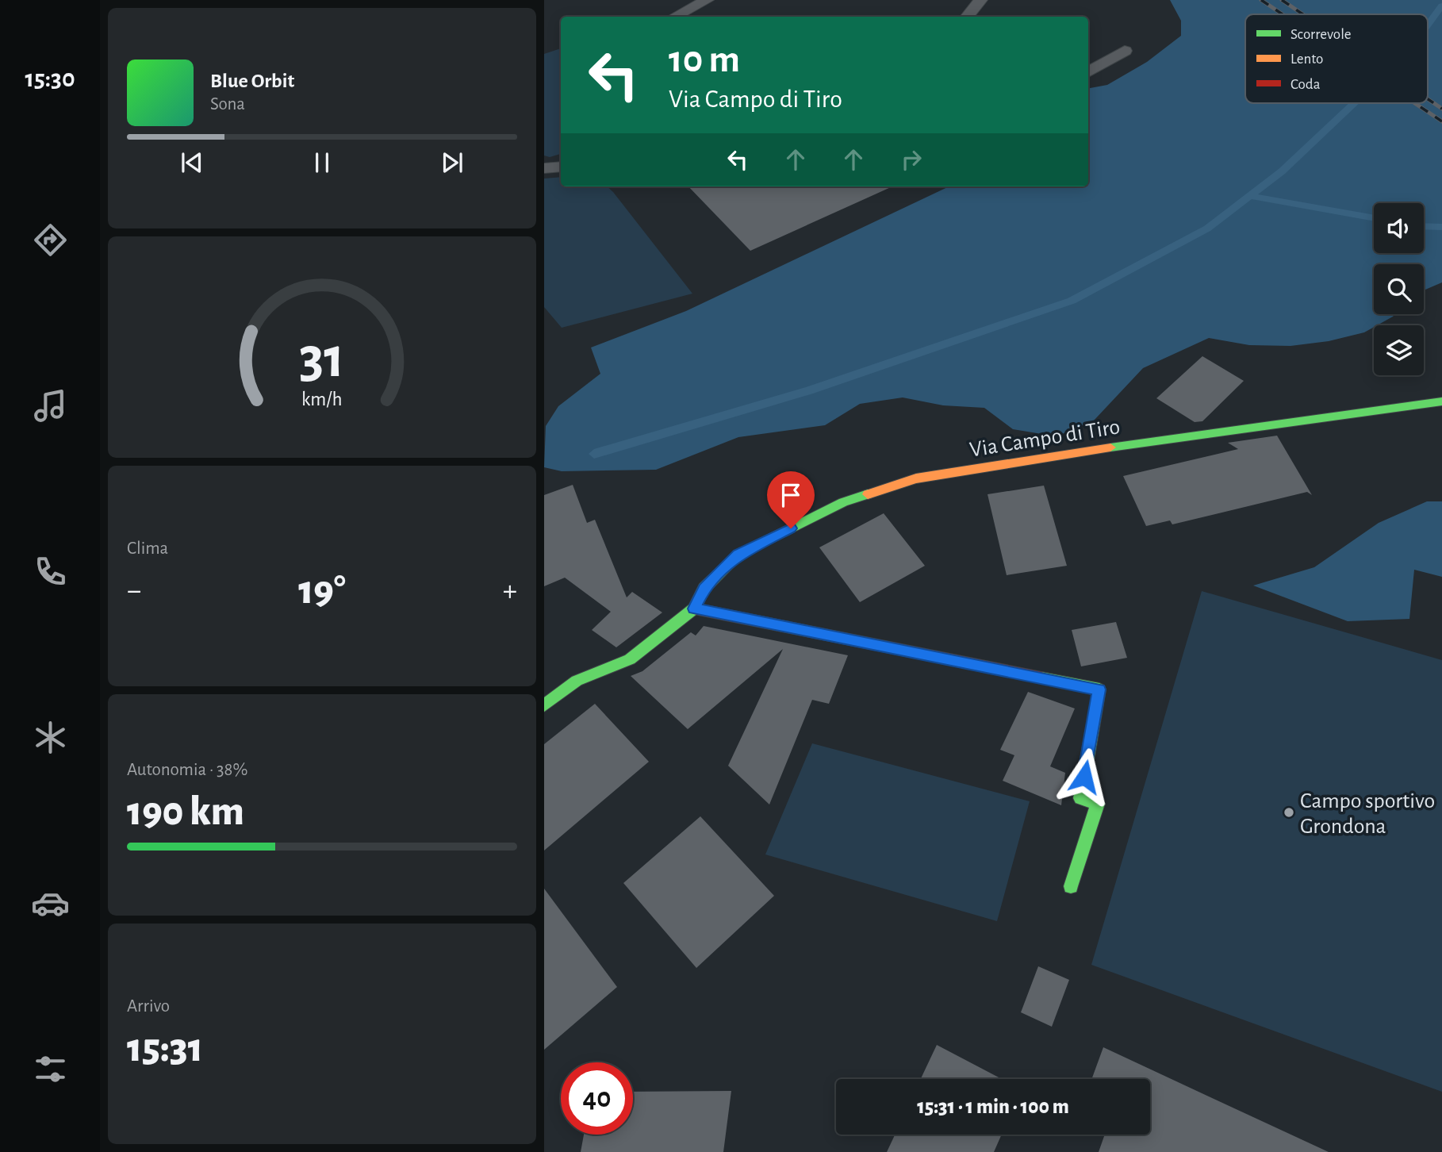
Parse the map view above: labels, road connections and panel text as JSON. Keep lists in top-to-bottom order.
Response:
{
  "streets": {
    "street": ["Via Campo di Tiro"]
  },
  "places": ["Campo sportivo Grondona"],
  "legend": ["Scorrevole", "Lento", "Coda"],
  "page": {
    "tabs": "15:30",
    "turn": ["10 m", "Via Campo di Tiro"],
    "song": ["Blue Orbit", "Sona"],
    "tile": [
      "Clima",
      ["Autonomia · 38%", "190 km"],
      ["Arrivo", "15:31"]
    ],
    "heat": ["−", "19°", "+"],
    "limit": "40",
    "trip": "15:31 · 1 min · 100 m",
    "gauge": ["31", "km/h"]
  }
}
